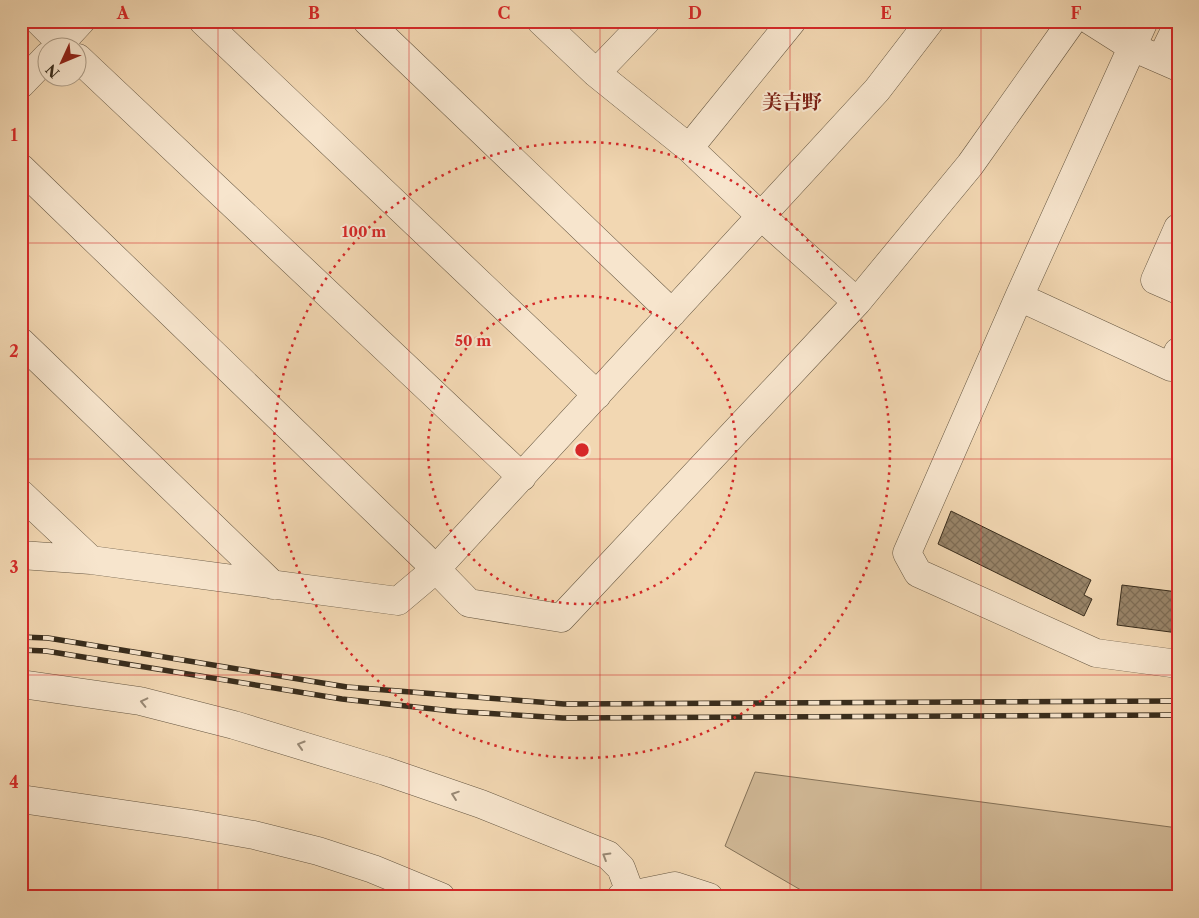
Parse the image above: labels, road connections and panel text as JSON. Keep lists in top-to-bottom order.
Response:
{
  "districts": ["美吉野"],
  "north": "bottom left",
  "grid": {
    "columns": [
      "A",
      "B",
      "C",
      "D",
      "E",
      "F"
    ],
    "rows": [
      "1",
      "2",
      "3",
      "4"
    ]
  },
  "rings": ["100 m", "50 m"]
}
